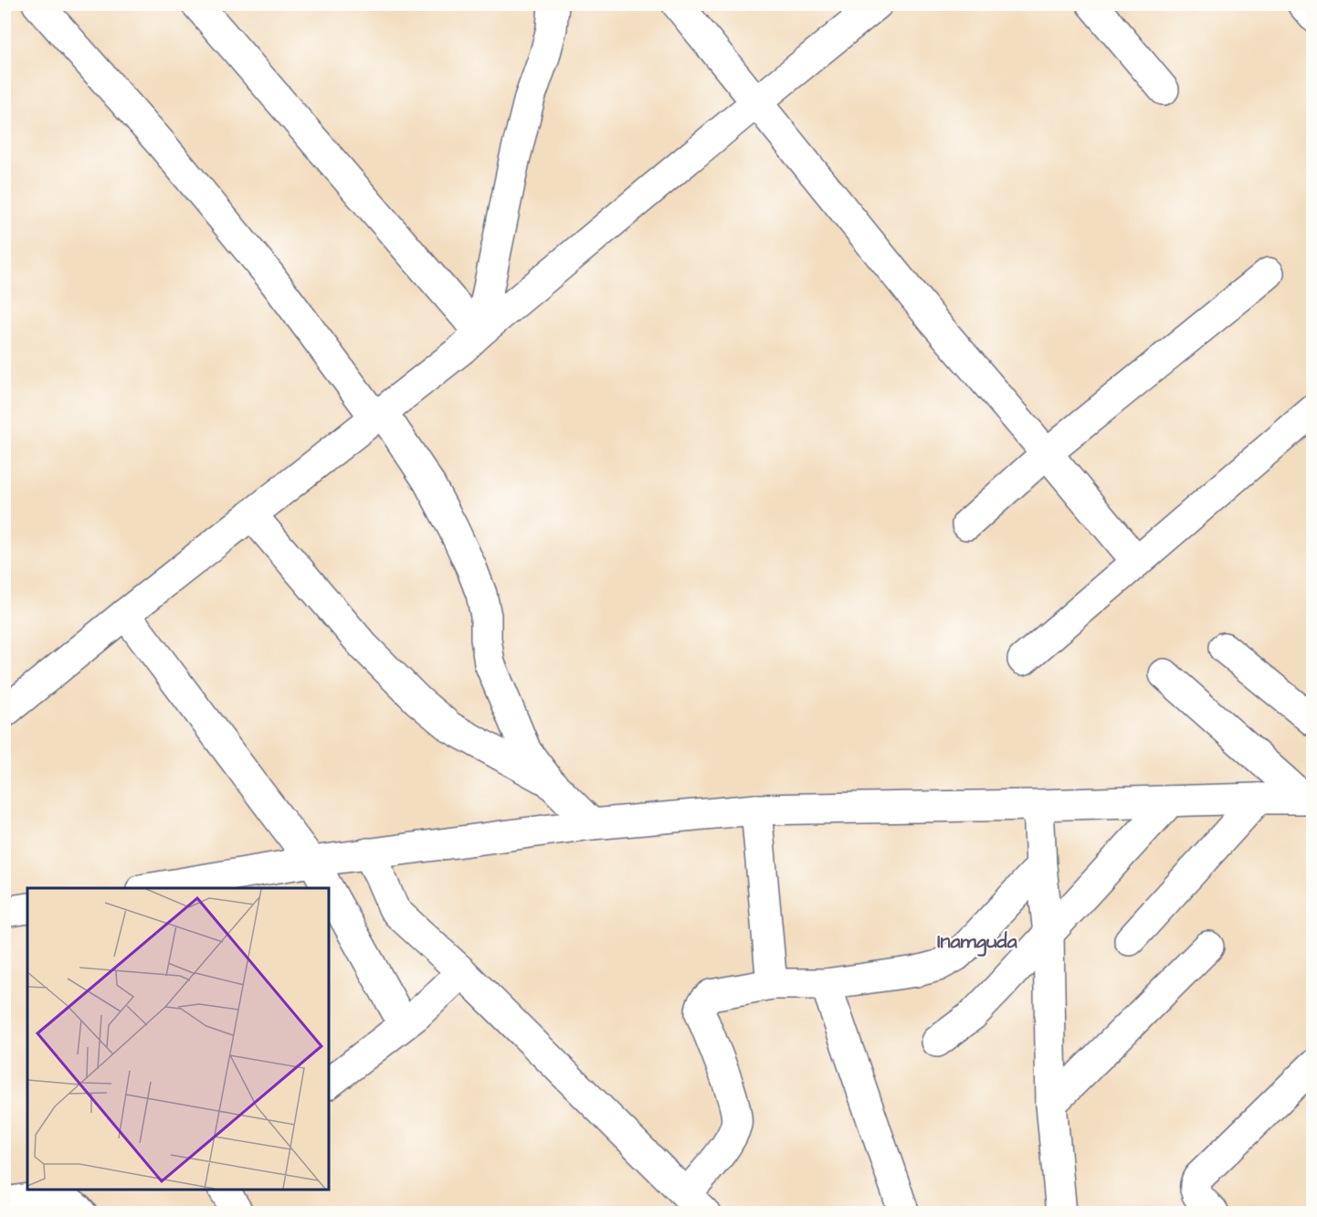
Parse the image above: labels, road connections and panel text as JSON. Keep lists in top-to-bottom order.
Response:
{
  "districts": ["Inamguda"]
}
